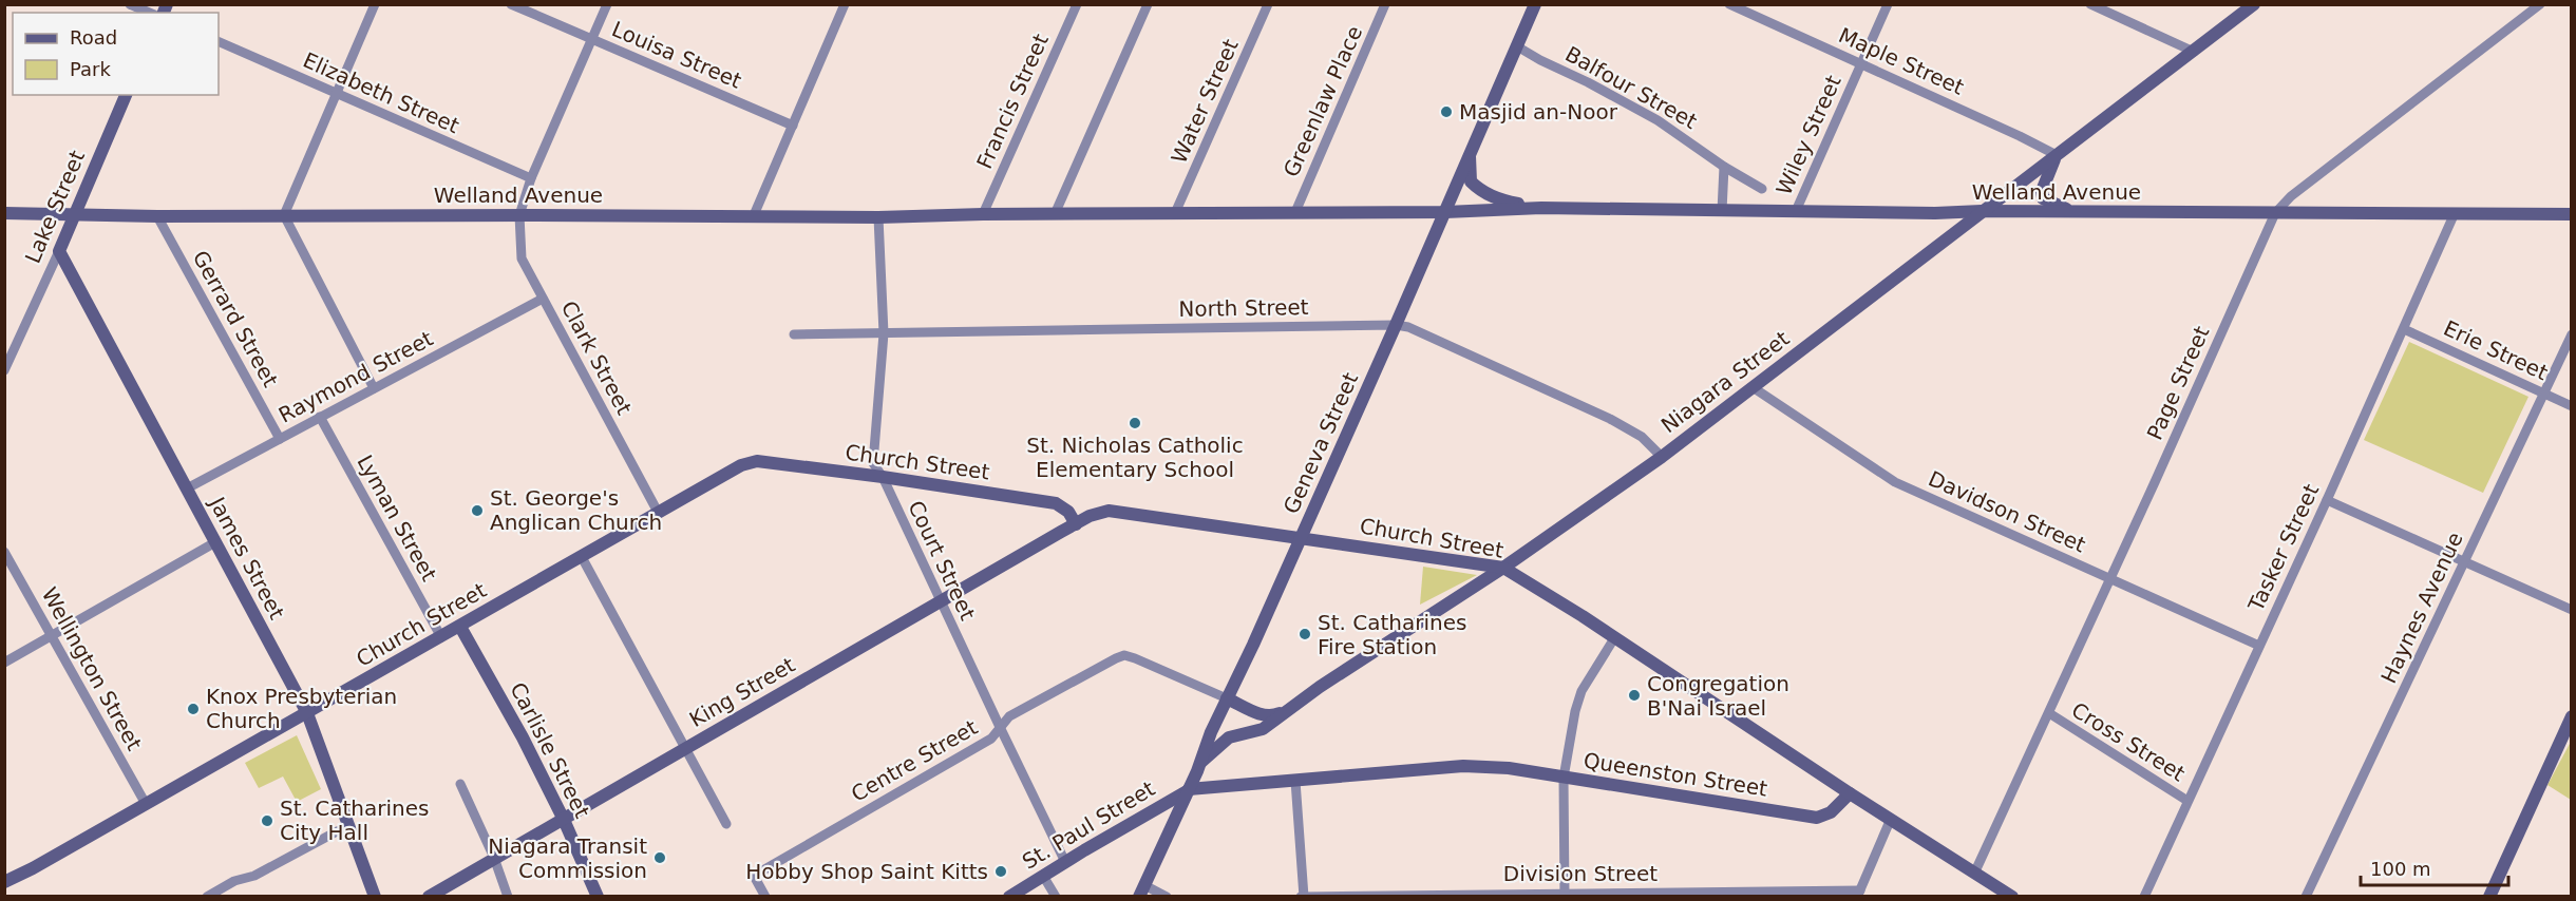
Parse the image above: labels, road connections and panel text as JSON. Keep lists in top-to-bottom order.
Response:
{
  "streets": {
    "main road": [
      "Welland Avenue",
      "Lake Street",
      "Niagara Street",
      "Geneva Street",
      "Church Street",
      "James Street",
      "King Street",
      "Carlisle Street",
      "Queenston Street",
      "St. Paul Street"
    ],
    "street": [
      "Louisa Street",
      "Maple Street",
      "Balfour Street",
      "Elizabeth Street",
      "Francis Street",
      "Water Street",
      "Greenlaw Place",
      "Wiley Street",
      "North Street",
      "Gerrard Street",
      "Erie Street",
      "Clark Street",
      "Raymond Street",
      "Page Street",
      "Davidson Street",
      "Lyman Street",
      "Tasker Street",
      "Court Street",
      "Haynes Avenue",
      "Wellington Street",
      "Cross Street",
      "Centre Street",
      "Division Street"
    ]
  },
  "crossings": [
    ["Maple Street", "Wiley Street"],
    ["Maple Street", "Niagara Street"],
    ["Balfour Street", "Geneva Street"],
    ["Francis Street", "Welland Avenue"],
    ["Water Street", "Welland Avenue"],
    ["Greenlaw Place", "Welland Avenue"],
    ["Wiley Street", "Welland Avenue"],
    ["Welland Avenue", "Lake Street"],
    ["Welland Avenue", "Gerrard Street"],
    ["Welland Avenue", "Clark Street"],
    ["Welland Avenue", "Niagara Street"],
    ["Welland Avenue", "Page Street"],
    ["Welland Avenue", "Geneva Street"],
    ["Welland Avenue", "Tasker Street"],
    ["Welland Avenue", "Court Street"],
    ["Lake Street", "James Street"],
    ["North Street", "Niagara Street"],
    ["North Street", "Geneva Street"],
    ["North Street", "Court Street"],
    ["Gerrard Street", "Raymond Street"],
    ["Erie Street", "Tasker Street"],
    ["Erie Street", "Haynes Avenue"],
    ["Clark Street", "Raymond Street"],
    ["Clark Street", "Church Street"],
    ["Raymond Street", "Lyman Street"],
    ["Raymond Street", "James Street"],
    ["Niagara Street", "Geneva Street"],
    ["Niagara Street", "Church Street"],
    ["Niagara Street", "Davidson Street"],
    ["Page Street", "Davidson Street"],
    ["Page Street", "Cross Street"],
    ["Geneva Street", "Church Street"],
    ["Geneva Street", "Centre Street"],
    ["Geneva Street", "Queenston Street"],
    ["Geneva Street", "St. Paul Street"],
    ["Church Street", "Lyman Street"],
    ["Church Street", "James Street"],
    ["Church Street", "Court Street"],
    ["Church Street", "Wellington Street"],
    ["Church Street", "King Street"],
    ["Church Street", "Carlisle Street"],
    ["Church Street", "Queenston Street"],
    ["Davidson Street", "Tasker Street"],
    ["Tasker Street", "Cross Street"],
    ["Court Street", "King Street"],
    ["Court Street", "Centre Street"],
    ["Court Street", "St. Paul Street"],
    ["King Street", "Carlisle Street"],
    ["Queenston Street", "St. Paul Street"]
  ],
  "places": [
    "Masjid an-Noor",
    "St. Nicholas Catholic Elementary School",
    "St. George's Anglican Church",
    "St. Catharines Fire Station",
    "Congregation B'Nai Israel",
    "Knox Presbyterian Church",
    "St. Catharines City Hall",
    "Niagara Transit Commission",
    "Hobby Shop Saint Kitts"
  ],
  "legend": ["Road", "Park"],
  "scale_bar": "100 m"
}
